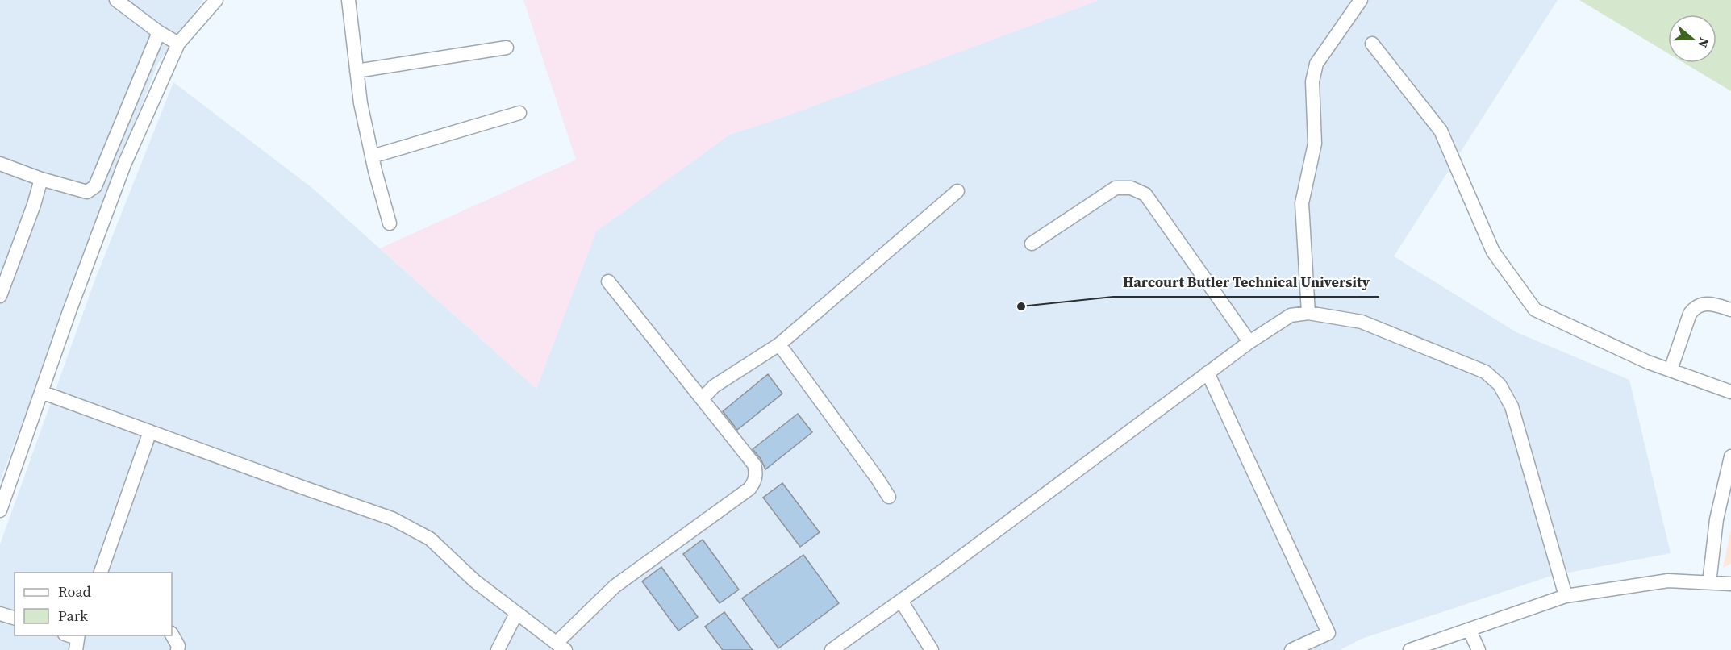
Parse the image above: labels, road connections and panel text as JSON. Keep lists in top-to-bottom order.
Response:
{
  "places": ["Harcourt Butler Technical University"],
  "legend": ["Road", "Park"],
  "north": "right"
}
